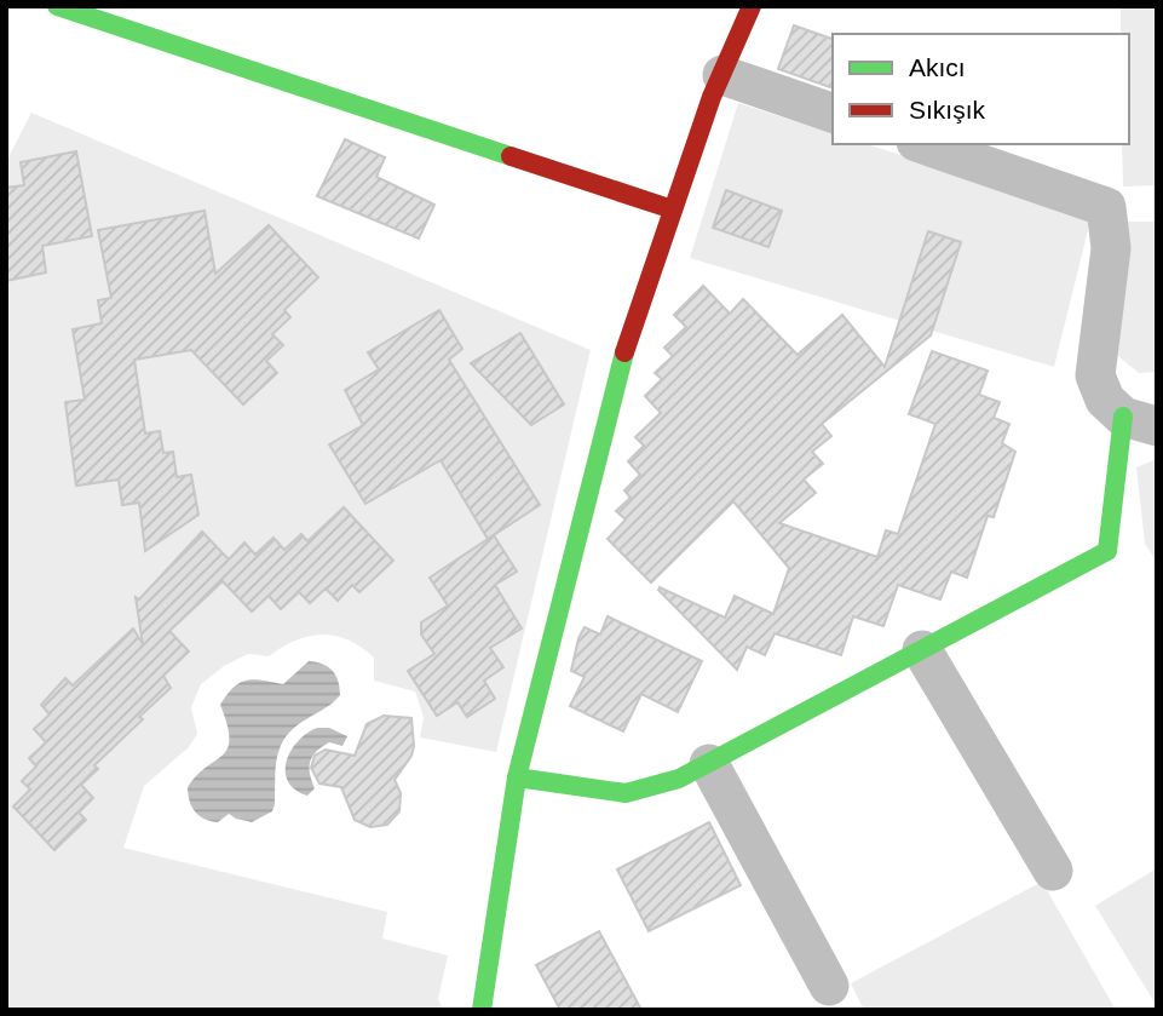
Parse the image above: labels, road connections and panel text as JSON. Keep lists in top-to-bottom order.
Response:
{
  "legend": ["Akıcı", "Sıkışık"]
}
